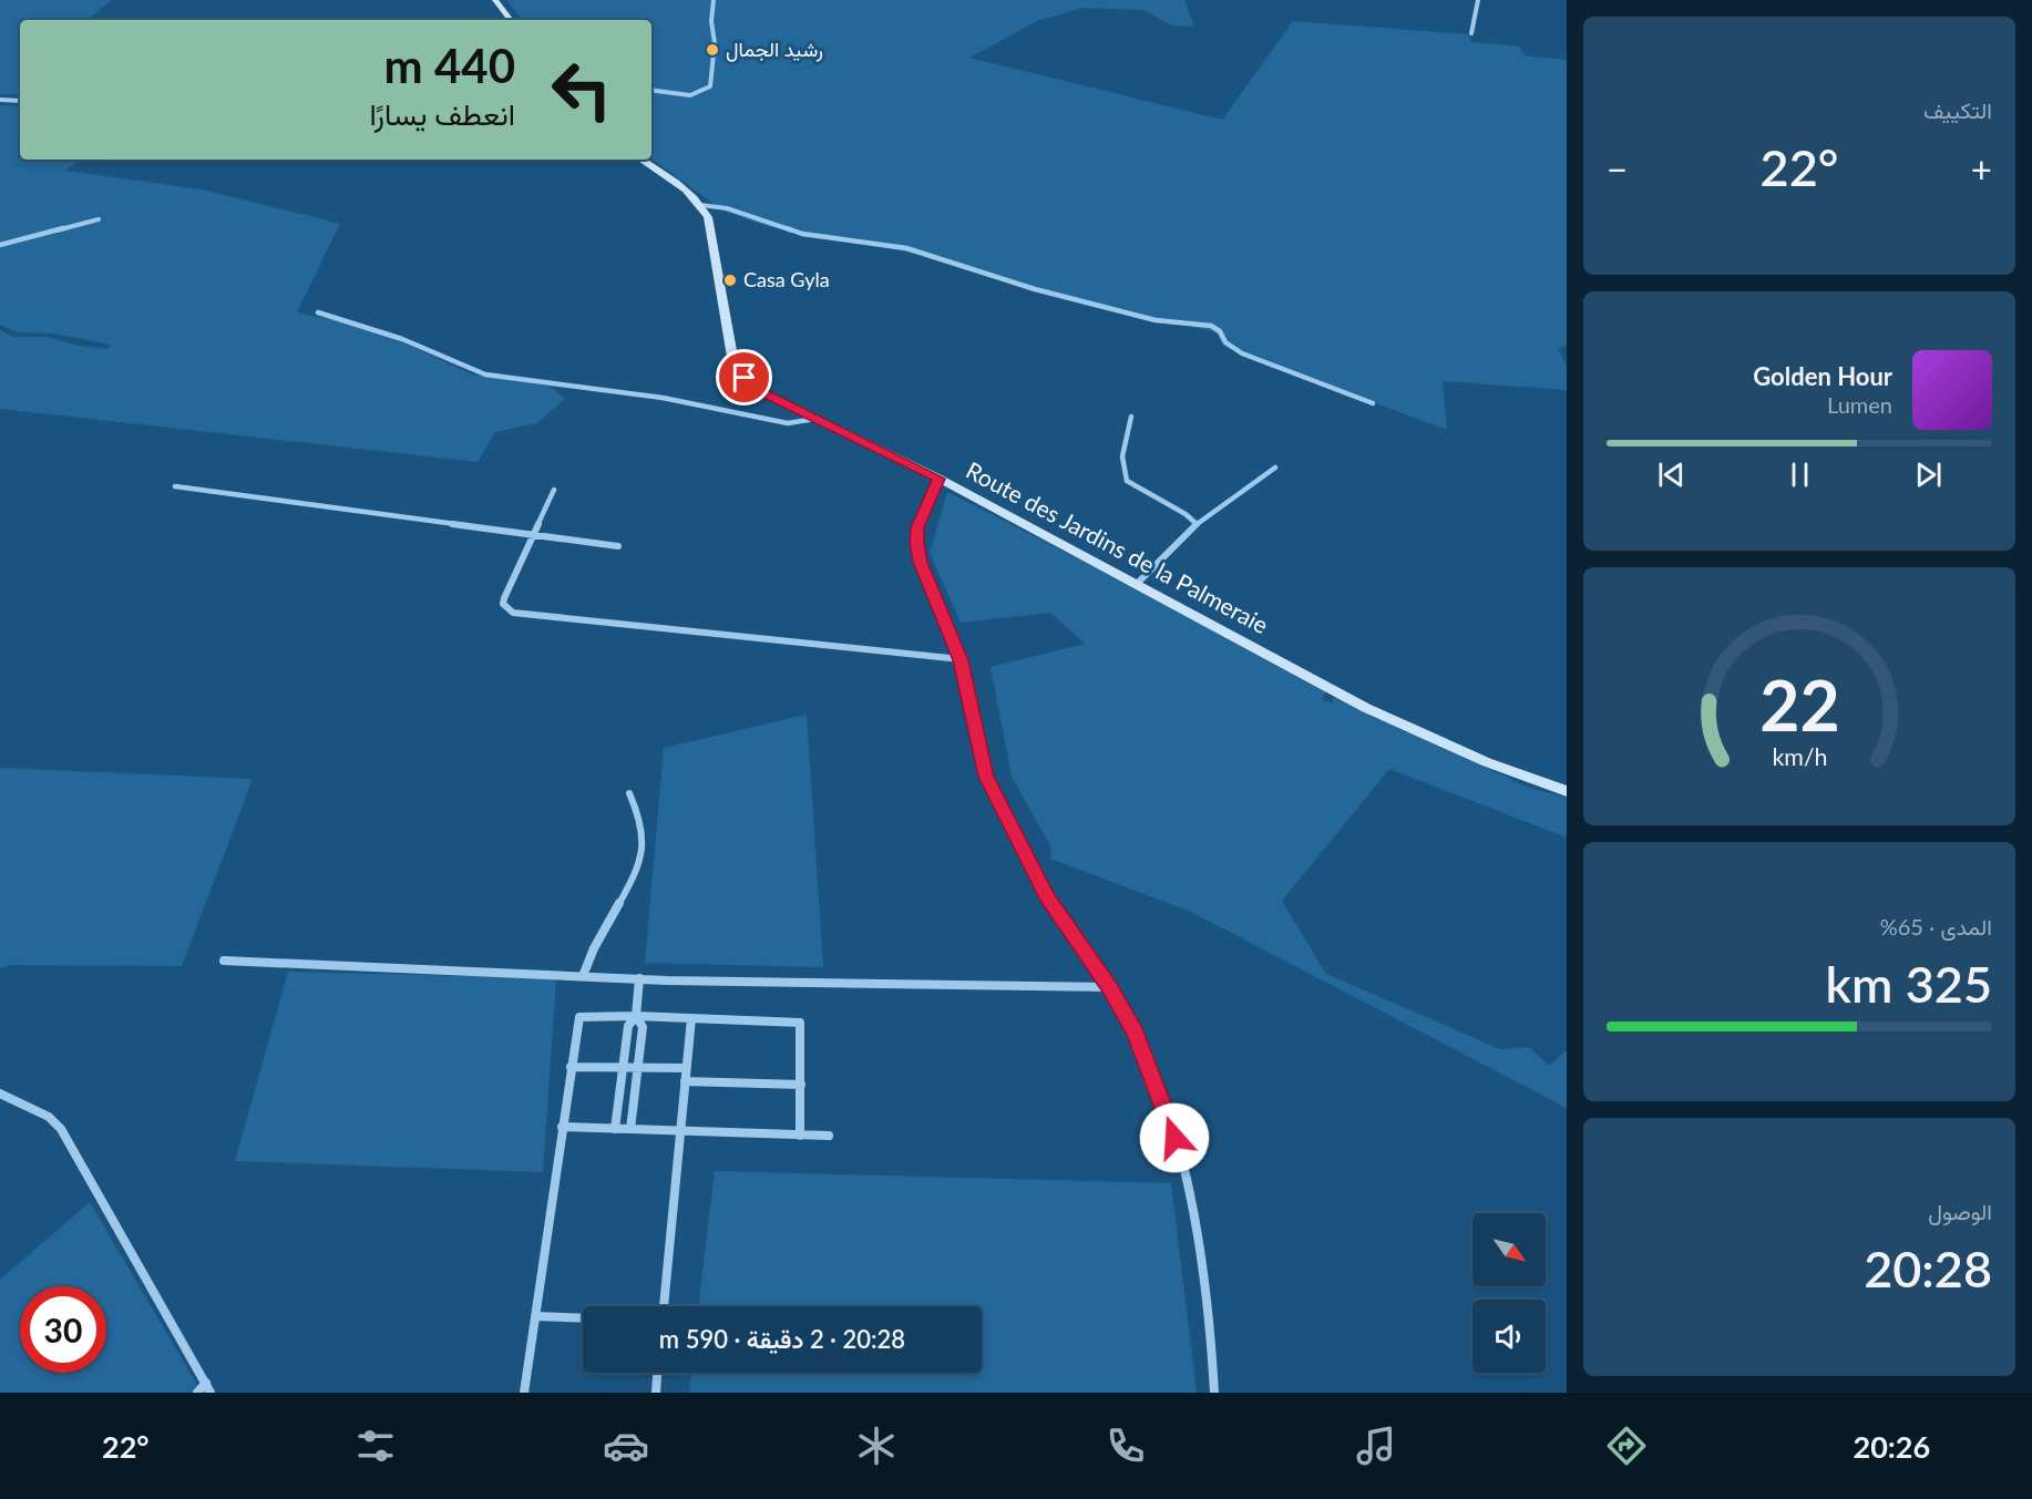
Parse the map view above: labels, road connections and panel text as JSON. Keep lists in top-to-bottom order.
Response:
{
  "streets": {
    "street": ["Route des Jardins de la Palmeraie"]
  },
  "places": ["رشيد الجمال", "Casa Gyla"],
  "north": "bottom right",
  "page": {
    "tile": [
      "التكييف",
      ["المدى · 65%", "325 km"],
      ["الوصول", "20:28"]
    ],
    "turn": ["440 m", "انعطف يسارًا"],
    "heat": ["−", "22°", "+"],
    "song": ["Golden Hour", "Lumen"],
    "limit": "30",
    "trip": "20:28 · 2 دقيقة · 590 m",
    "tabs": ["20:26", "22°"],
    "gauge": ["22", "km/h"]
  }
}
